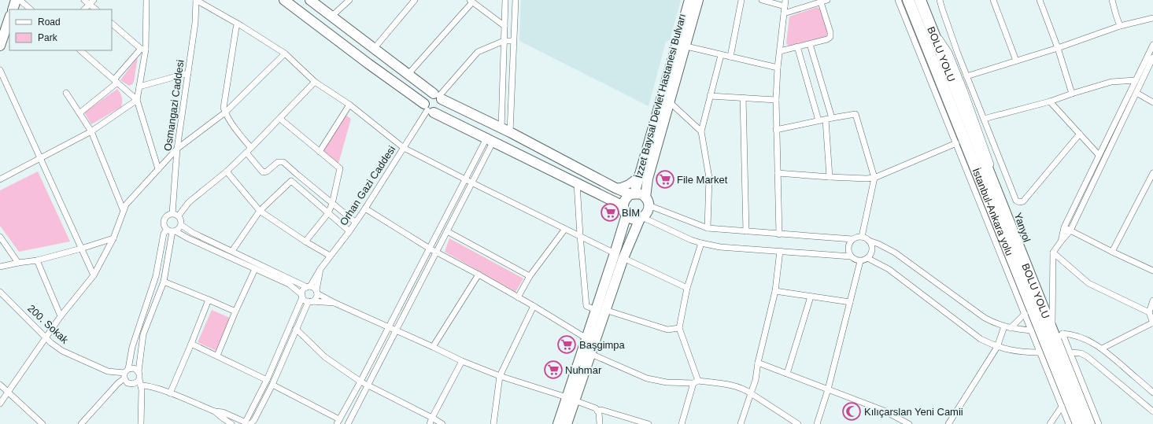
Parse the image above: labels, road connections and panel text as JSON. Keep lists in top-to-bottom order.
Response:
{
  "streets": {
    "highway": ["BOLU YOLU", "İstanbul-Ankara yolu"],
    "main road": ["İzzet Baysal Devlet Hastanesi Bulvarı"],
    "street": [
      "Osmangazi Caddesi",
      "Orhan Gazi Caddesi",
      "Yanyol",
      "200. Sokak"
    ]
  },
  "crossings": [
    ["BOLU YOLU", "Yanyol"]
  ],
  "places": {
    "supermarket": [
      "File Market",
      "BİM",
      "Başgimpa",
      "Nuhmar"
    ],
    "mosque": ["Kılıçarslan Yeni Camii"]
  },
  "legend": ["Road", "Park"]
}
